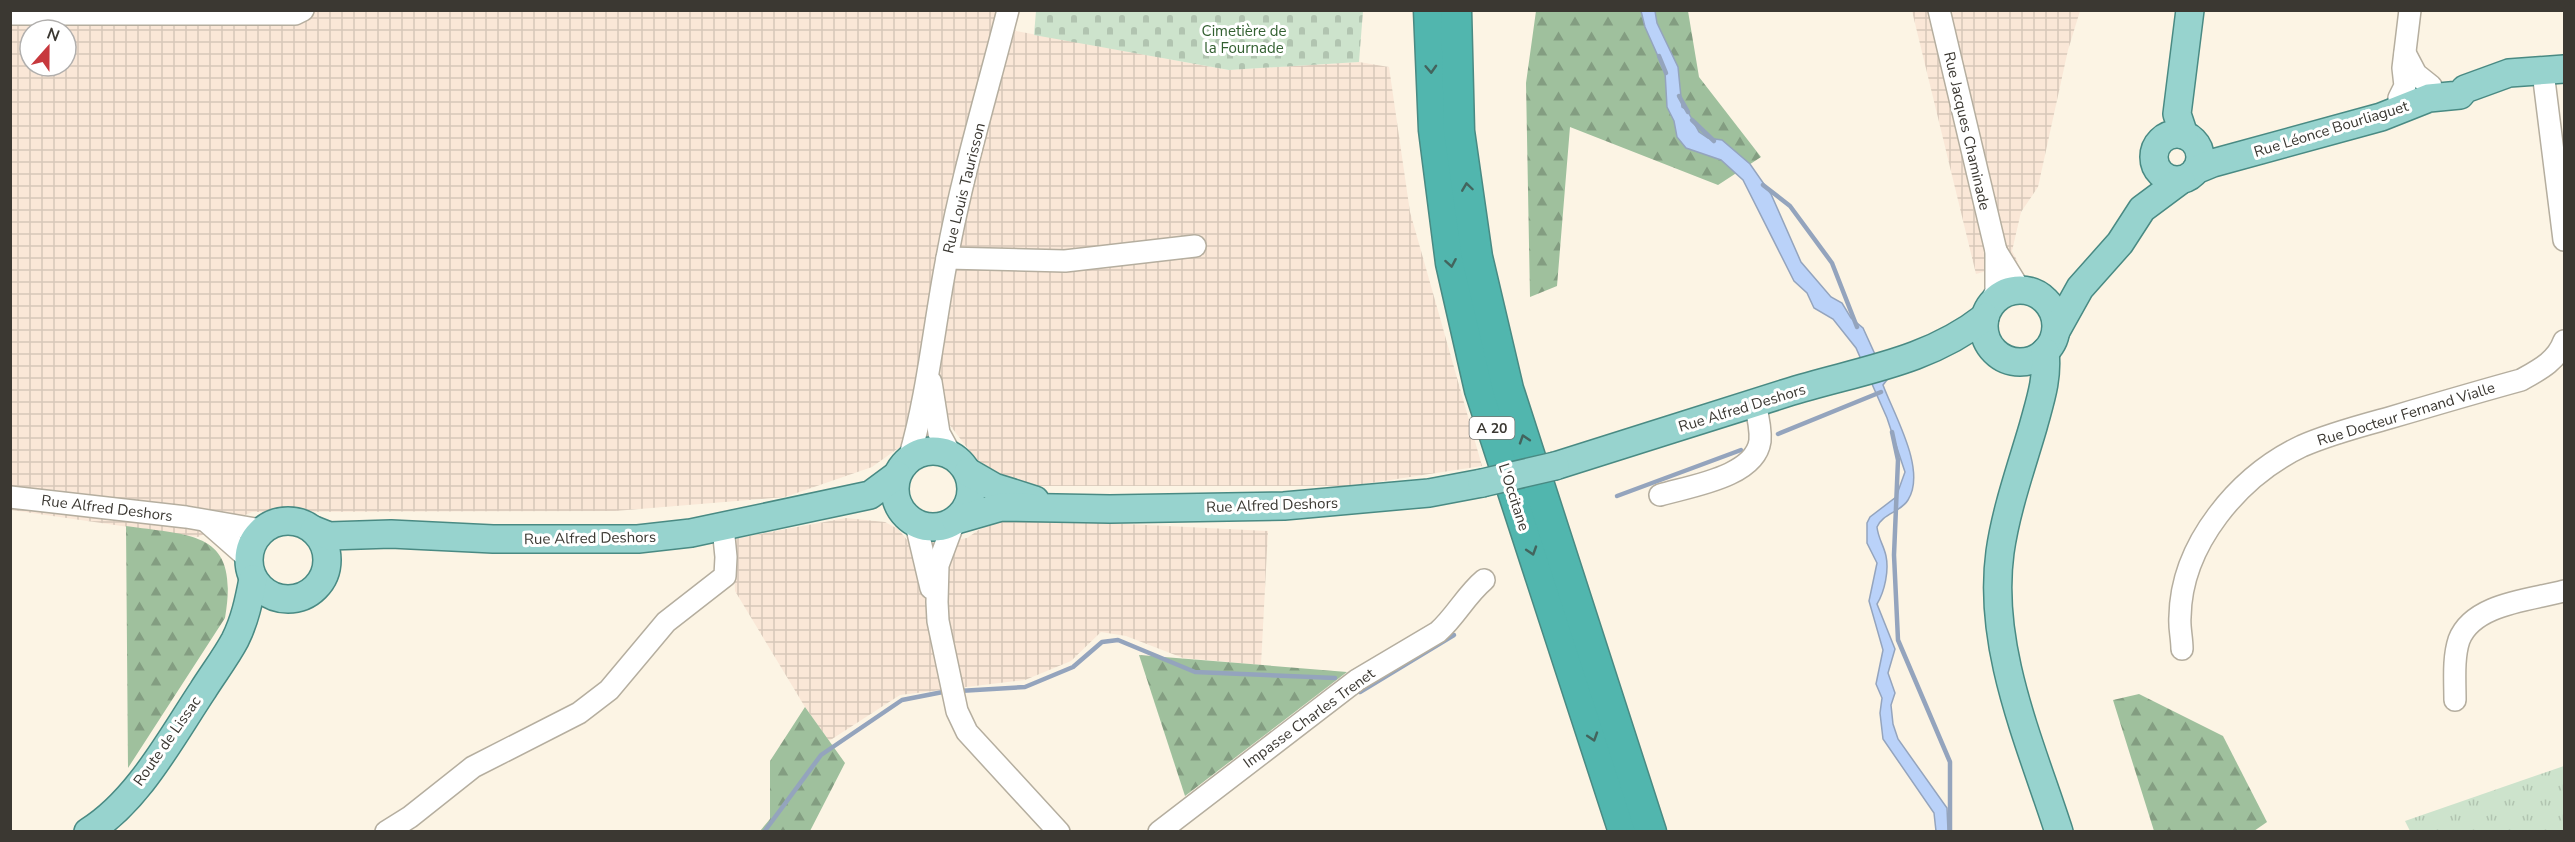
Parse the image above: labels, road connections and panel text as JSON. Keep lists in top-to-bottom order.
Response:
{
  "streets": {
    "highway": ["A 20", "L'Occitane"],
    "main road": ["Rue Léonce Bourliaguet", "Rue Alfred Deshors", "Route de Lissac"],
    "street": [
      "Rue Jacques Chaminade",
      "Rue Louis Taurisson",
      "Rue Docteur Fernand Vialle",
      "Impasse Charles Trenet"
    ]
  },
  "crossings": [
    ["Rue Alfred Deshors", "Route de Lissac"]
  ],
  "parks": ["Cimetière de la Fournade"],
  "north": "top"
}
